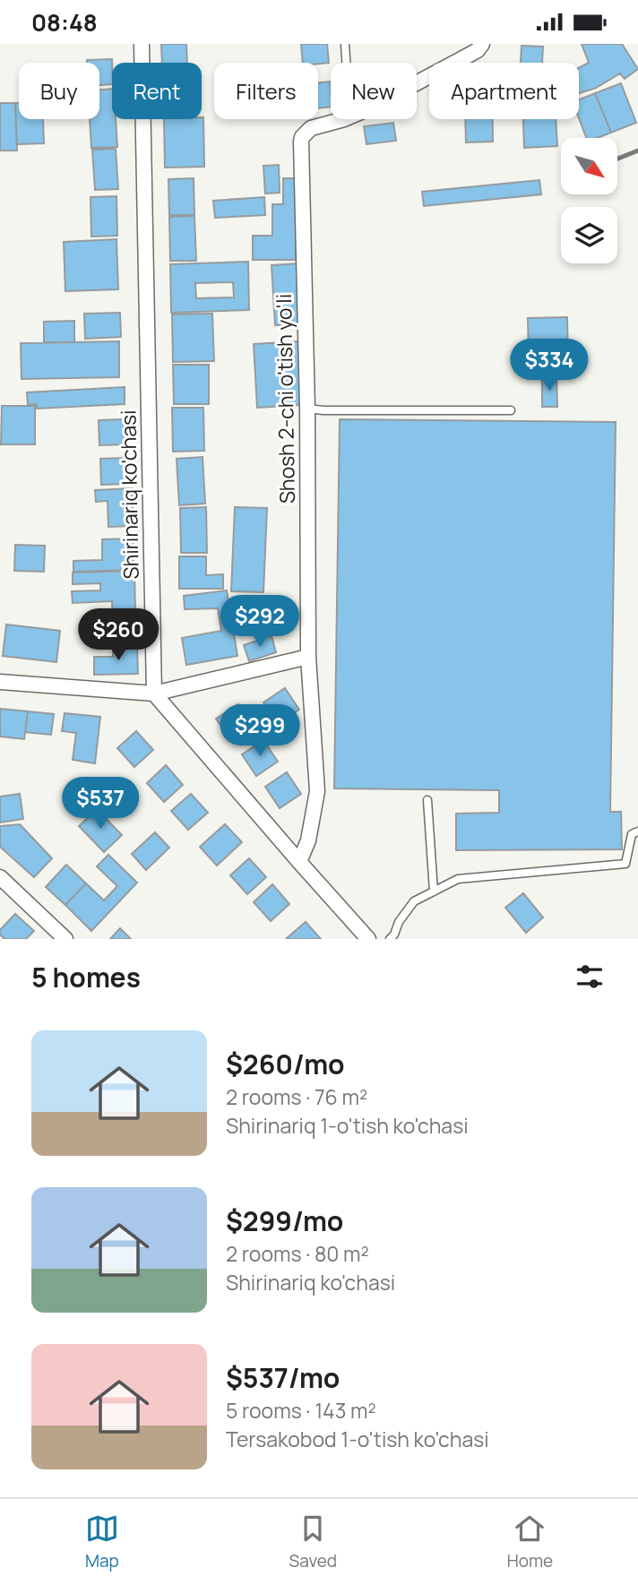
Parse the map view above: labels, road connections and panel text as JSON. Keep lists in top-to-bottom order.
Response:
{
  "streets": {
    "street": ["Shosh 2-chi o'tish yo'li", "Shirinariq ko'chasi"]
  },
  "north": "bottom right",
  "page": {
    "status": "08:48",
    "chip": [
      "Buy",
      "Rent",
      "Filters",
      "New",
      "Apartment"
    ],
    "price": [
      "$334",
      "$292",
      "$260",
      "$299",
      "$537"
    ],
    "heading": "5 homes",
    "list": [
      {
        "name": "$260/mo",
        "note": "2 rooms · 76 m² · Shirinariq 1-o'tish ko'chasi"
      },
      {
        "name": "$299/mo",
        "note": "2 rooms · 80 m² · Shirinariq ko'chasi"
      },
      {
        "name": "$537/mo",
        "note": "5 rooms · 143 m² · Tersakobod 1-o'tish ko'chasi"
      }
    ],
    "tabs": ["Map", "Saved", "Home"]
  }
}
